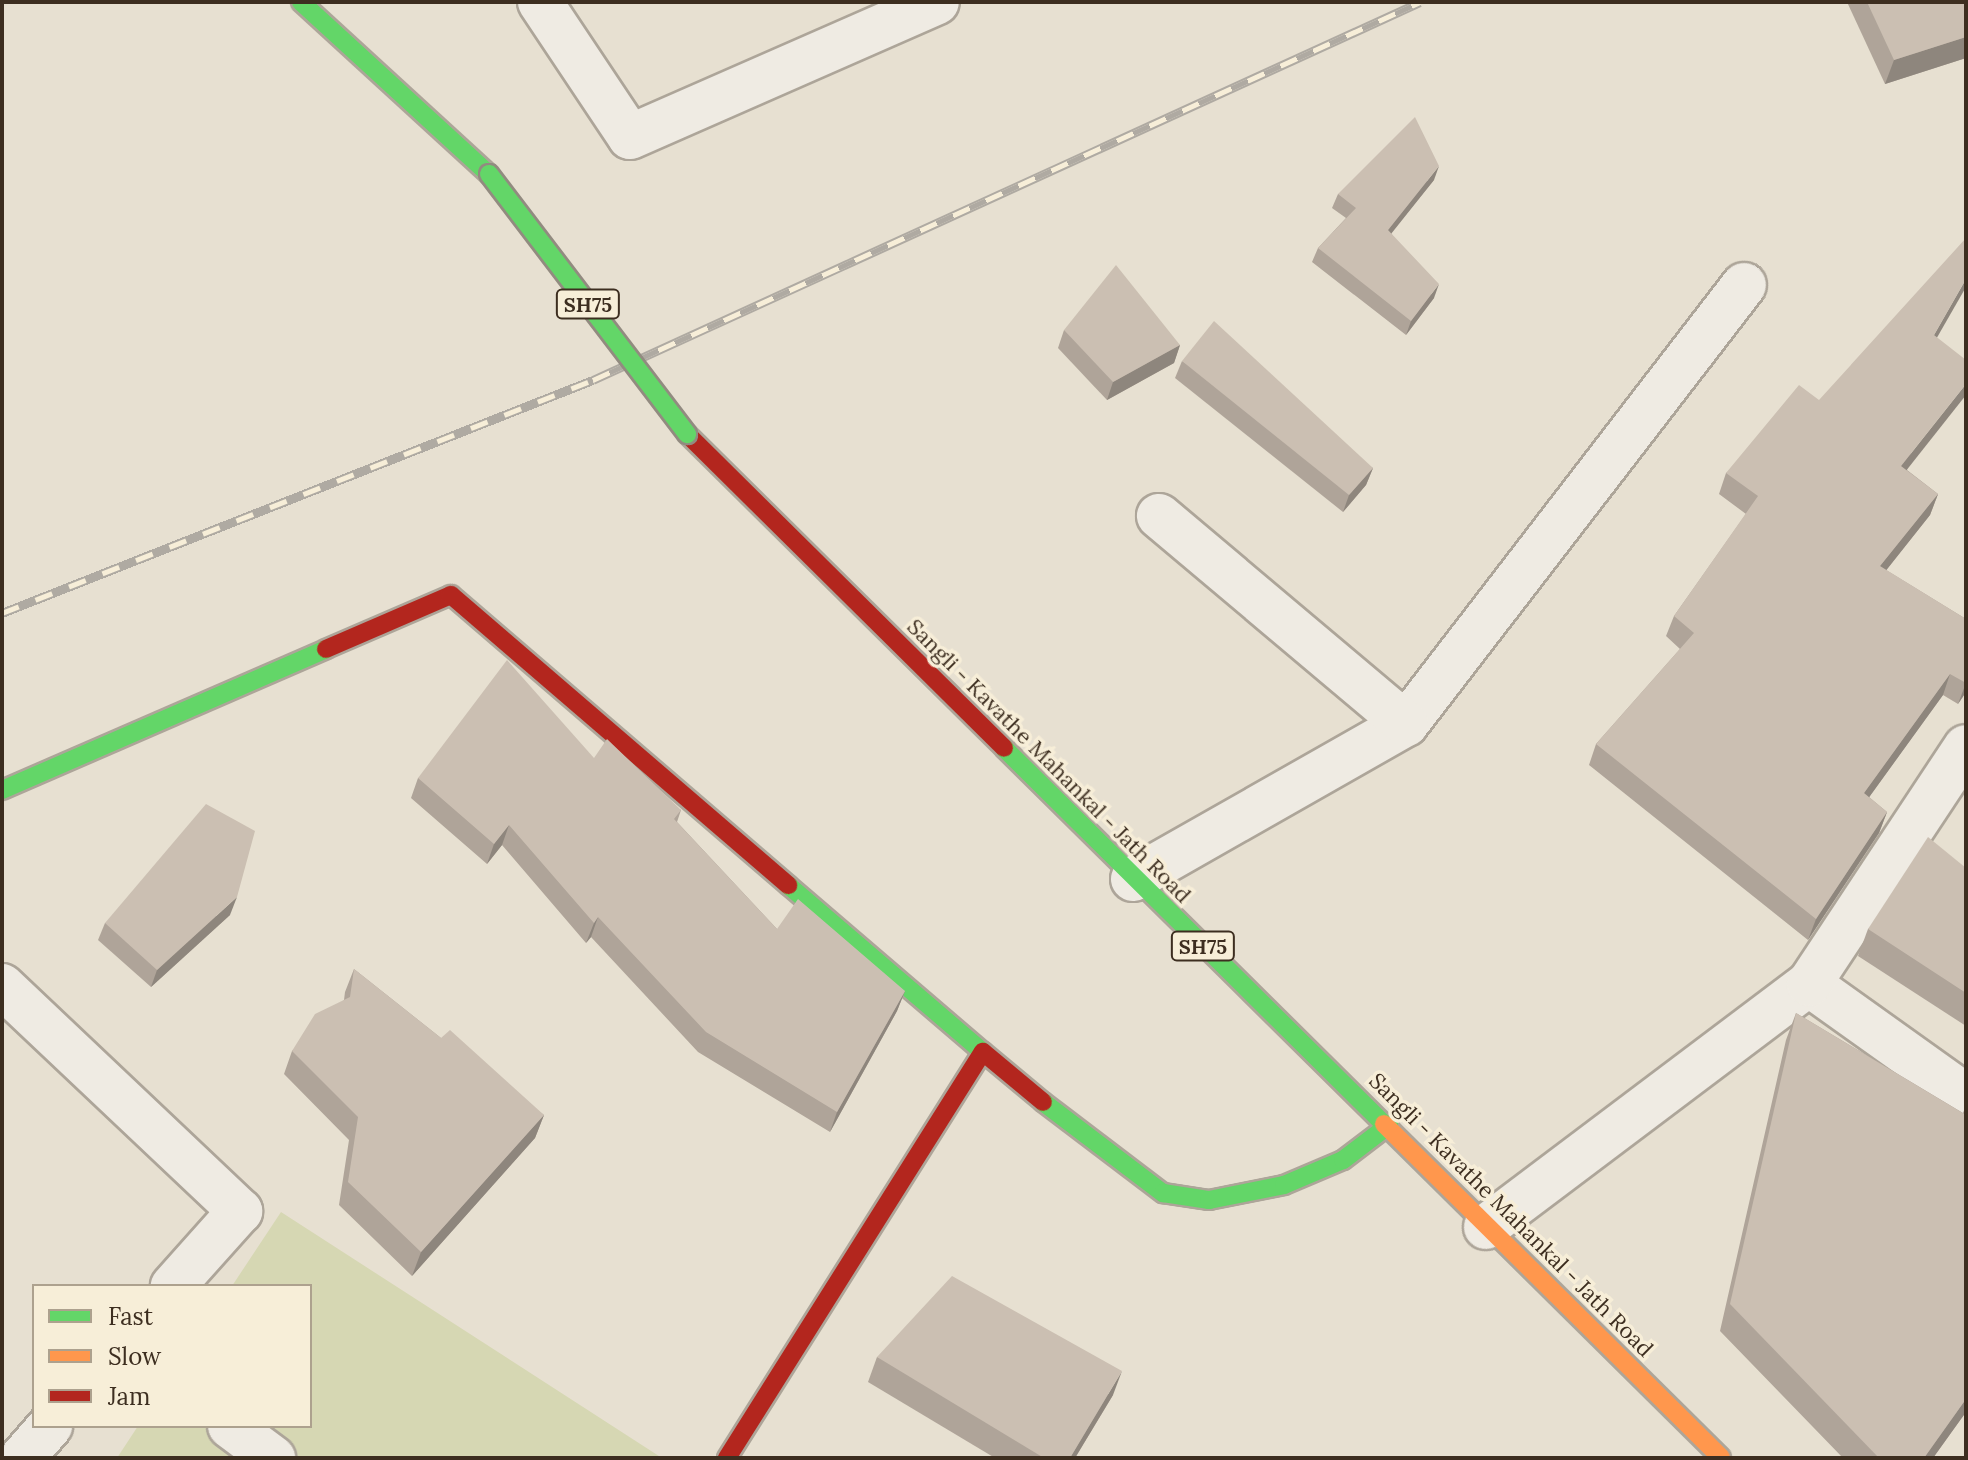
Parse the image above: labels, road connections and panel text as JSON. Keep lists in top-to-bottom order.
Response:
{
  "streets": {
    "street": ["SH75", "Sangli - Kavathe Mahankal - Jath Road"]
  },
  "legend": ["Fast", "Slow", "Jam"]
}
